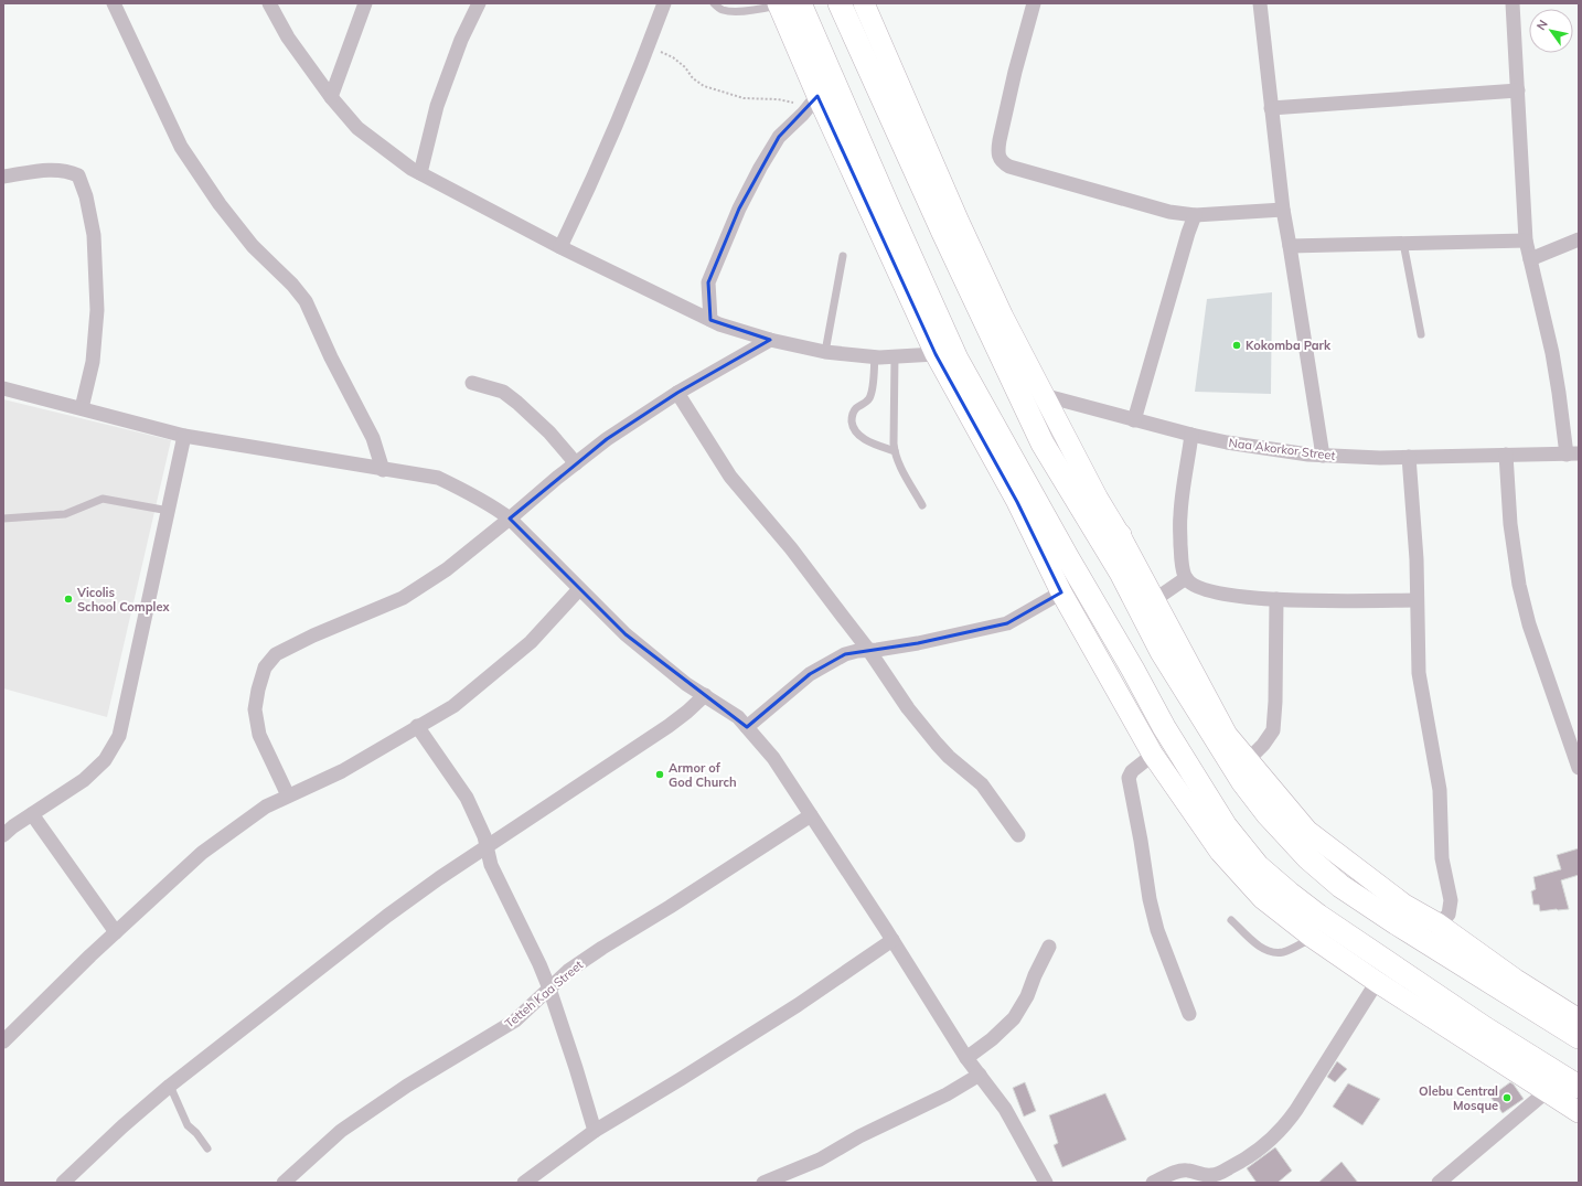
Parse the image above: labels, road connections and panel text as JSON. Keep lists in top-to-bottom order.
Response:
{
  "streets": {
    "street": ["Naa Akorkor Street", "Tetteh Kaa Street"]
  },
  "places": [
    "Kokomba Park",
    "Vicolis School Complex",
    "Armor of God Church",
    "Olebu Central Mosque"
  ],
  "north": "top left"
}
